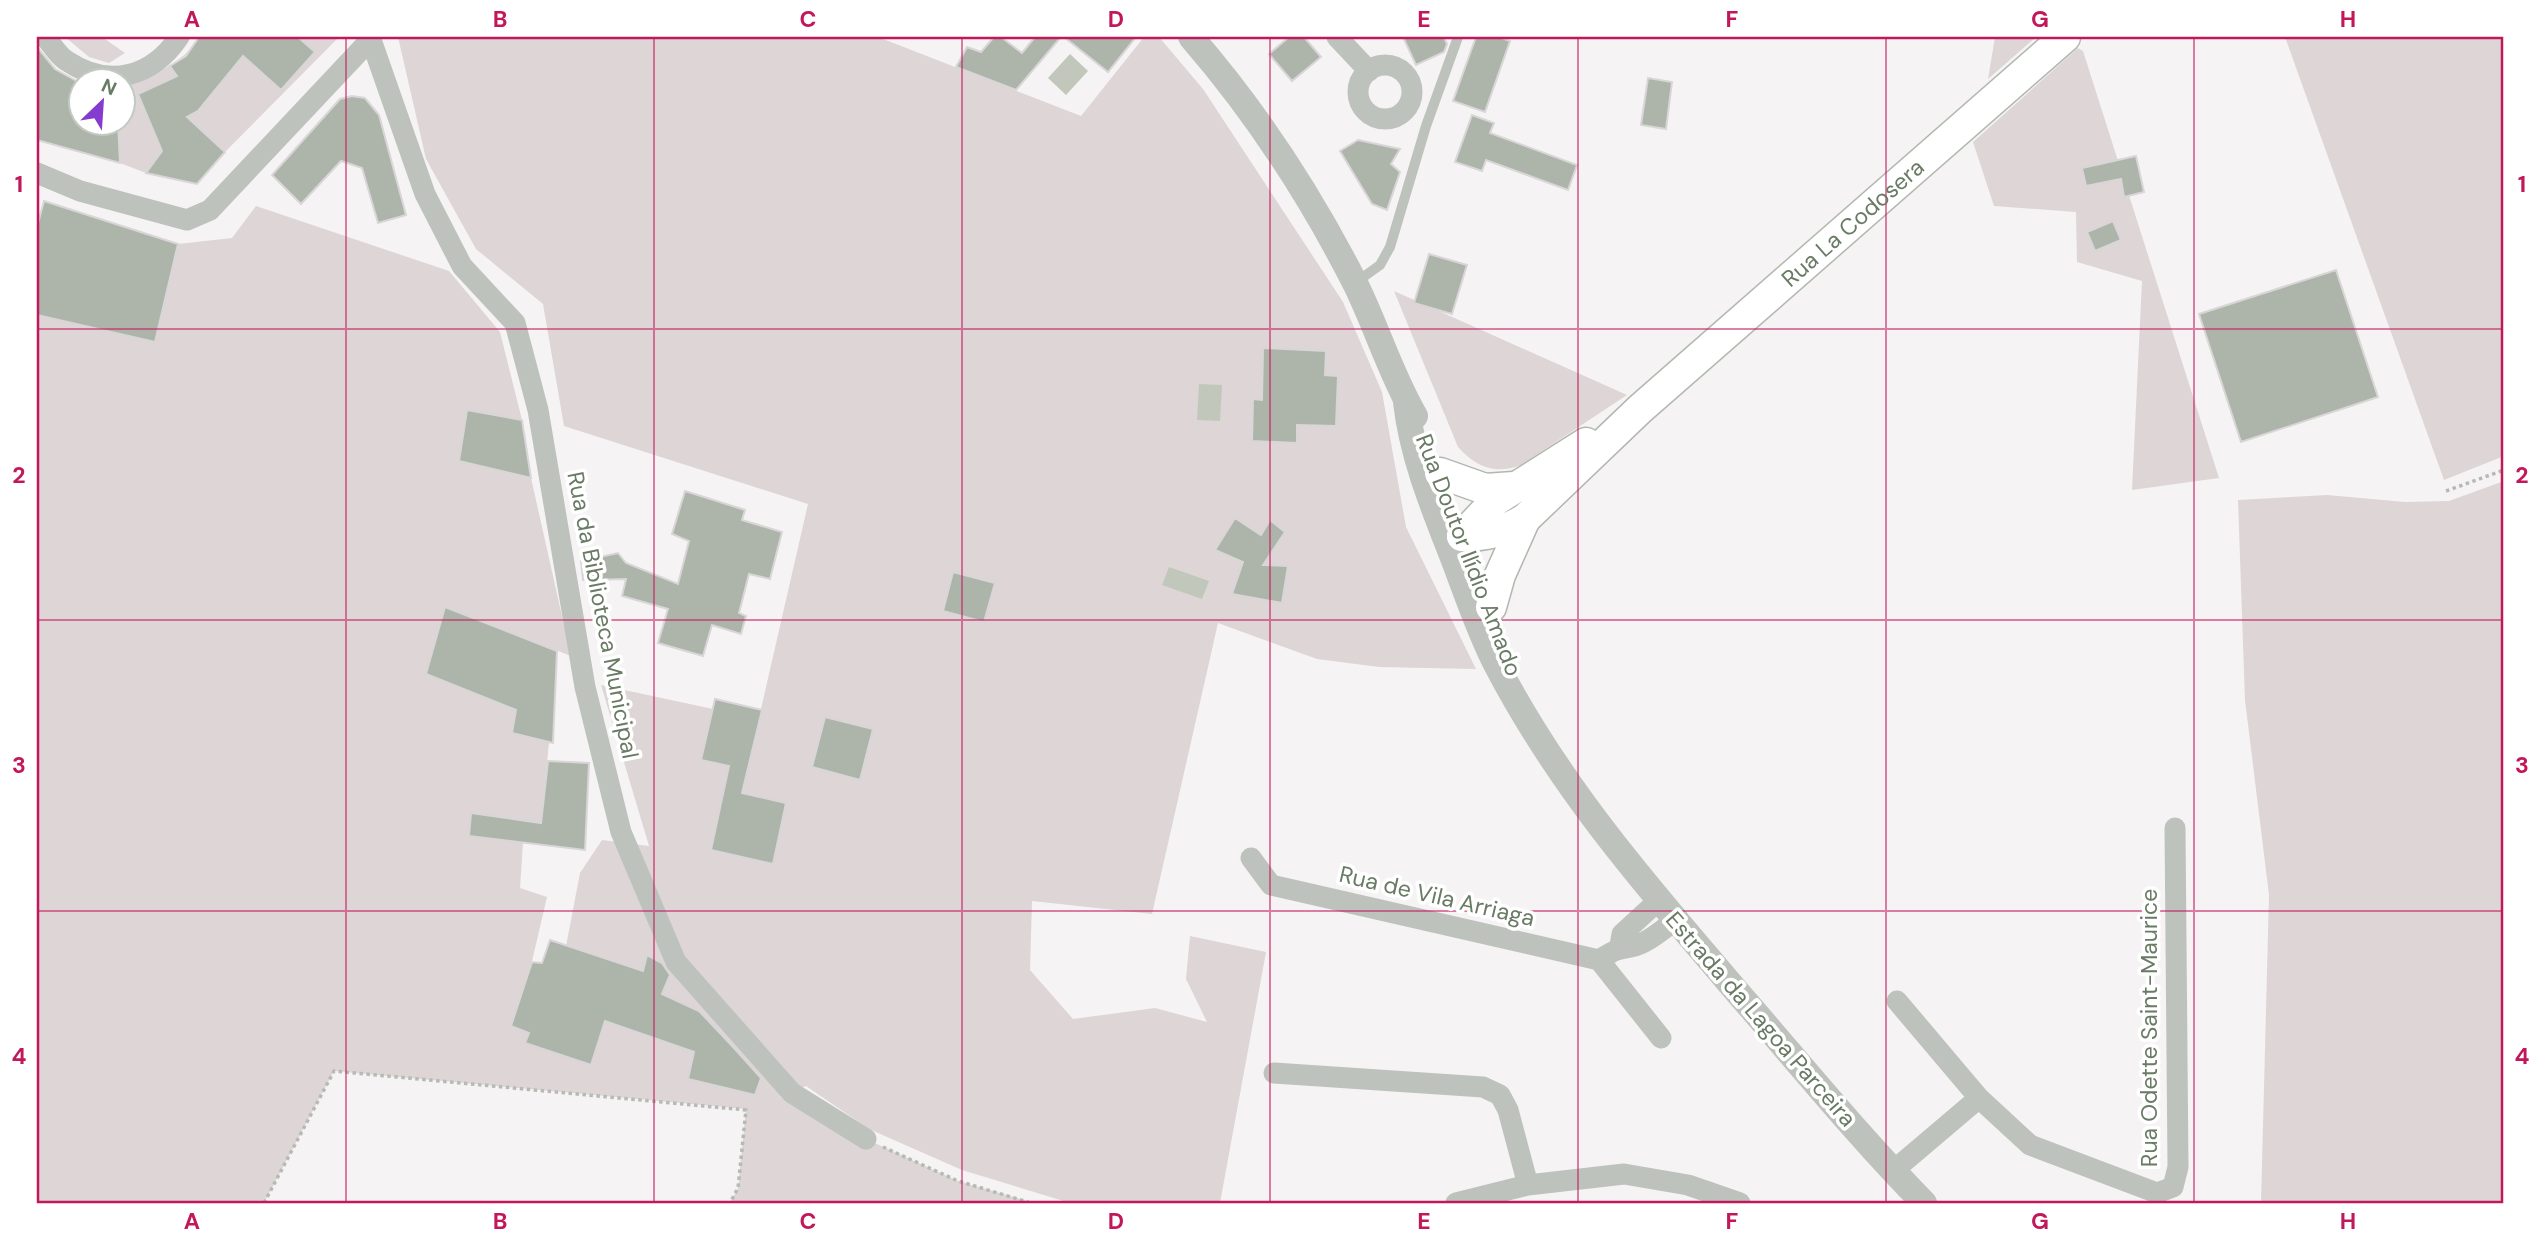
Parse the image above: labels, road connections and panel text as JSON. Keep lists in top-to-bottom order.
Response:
{
  "streets": {
    "main road": ["Rua La Codosera"],
    "street": [
      "Rua Doutor Ilídio Amado",
      "Rua da Biblioteca Municipal",
      "Rua de Vila Arriaga",
      "Estrada da Lagoa Parceira",
      "Rua Odette Saint-Maurice"
    ]
  },
  "crossings": [
    ["Rua Doutor Ilídio Amado", "Estrada da Lagoa Parceira"]
  ],
  "north": "top right",
  "grid": {
    "columns": [
      "A",
      "B",
      "C",
      "D",
      "E",
      "F",
      "G",
      "H"
    ],
    "rows": [
      "1",
      "2",
      "3",
      "4"
    ]
  }
}
